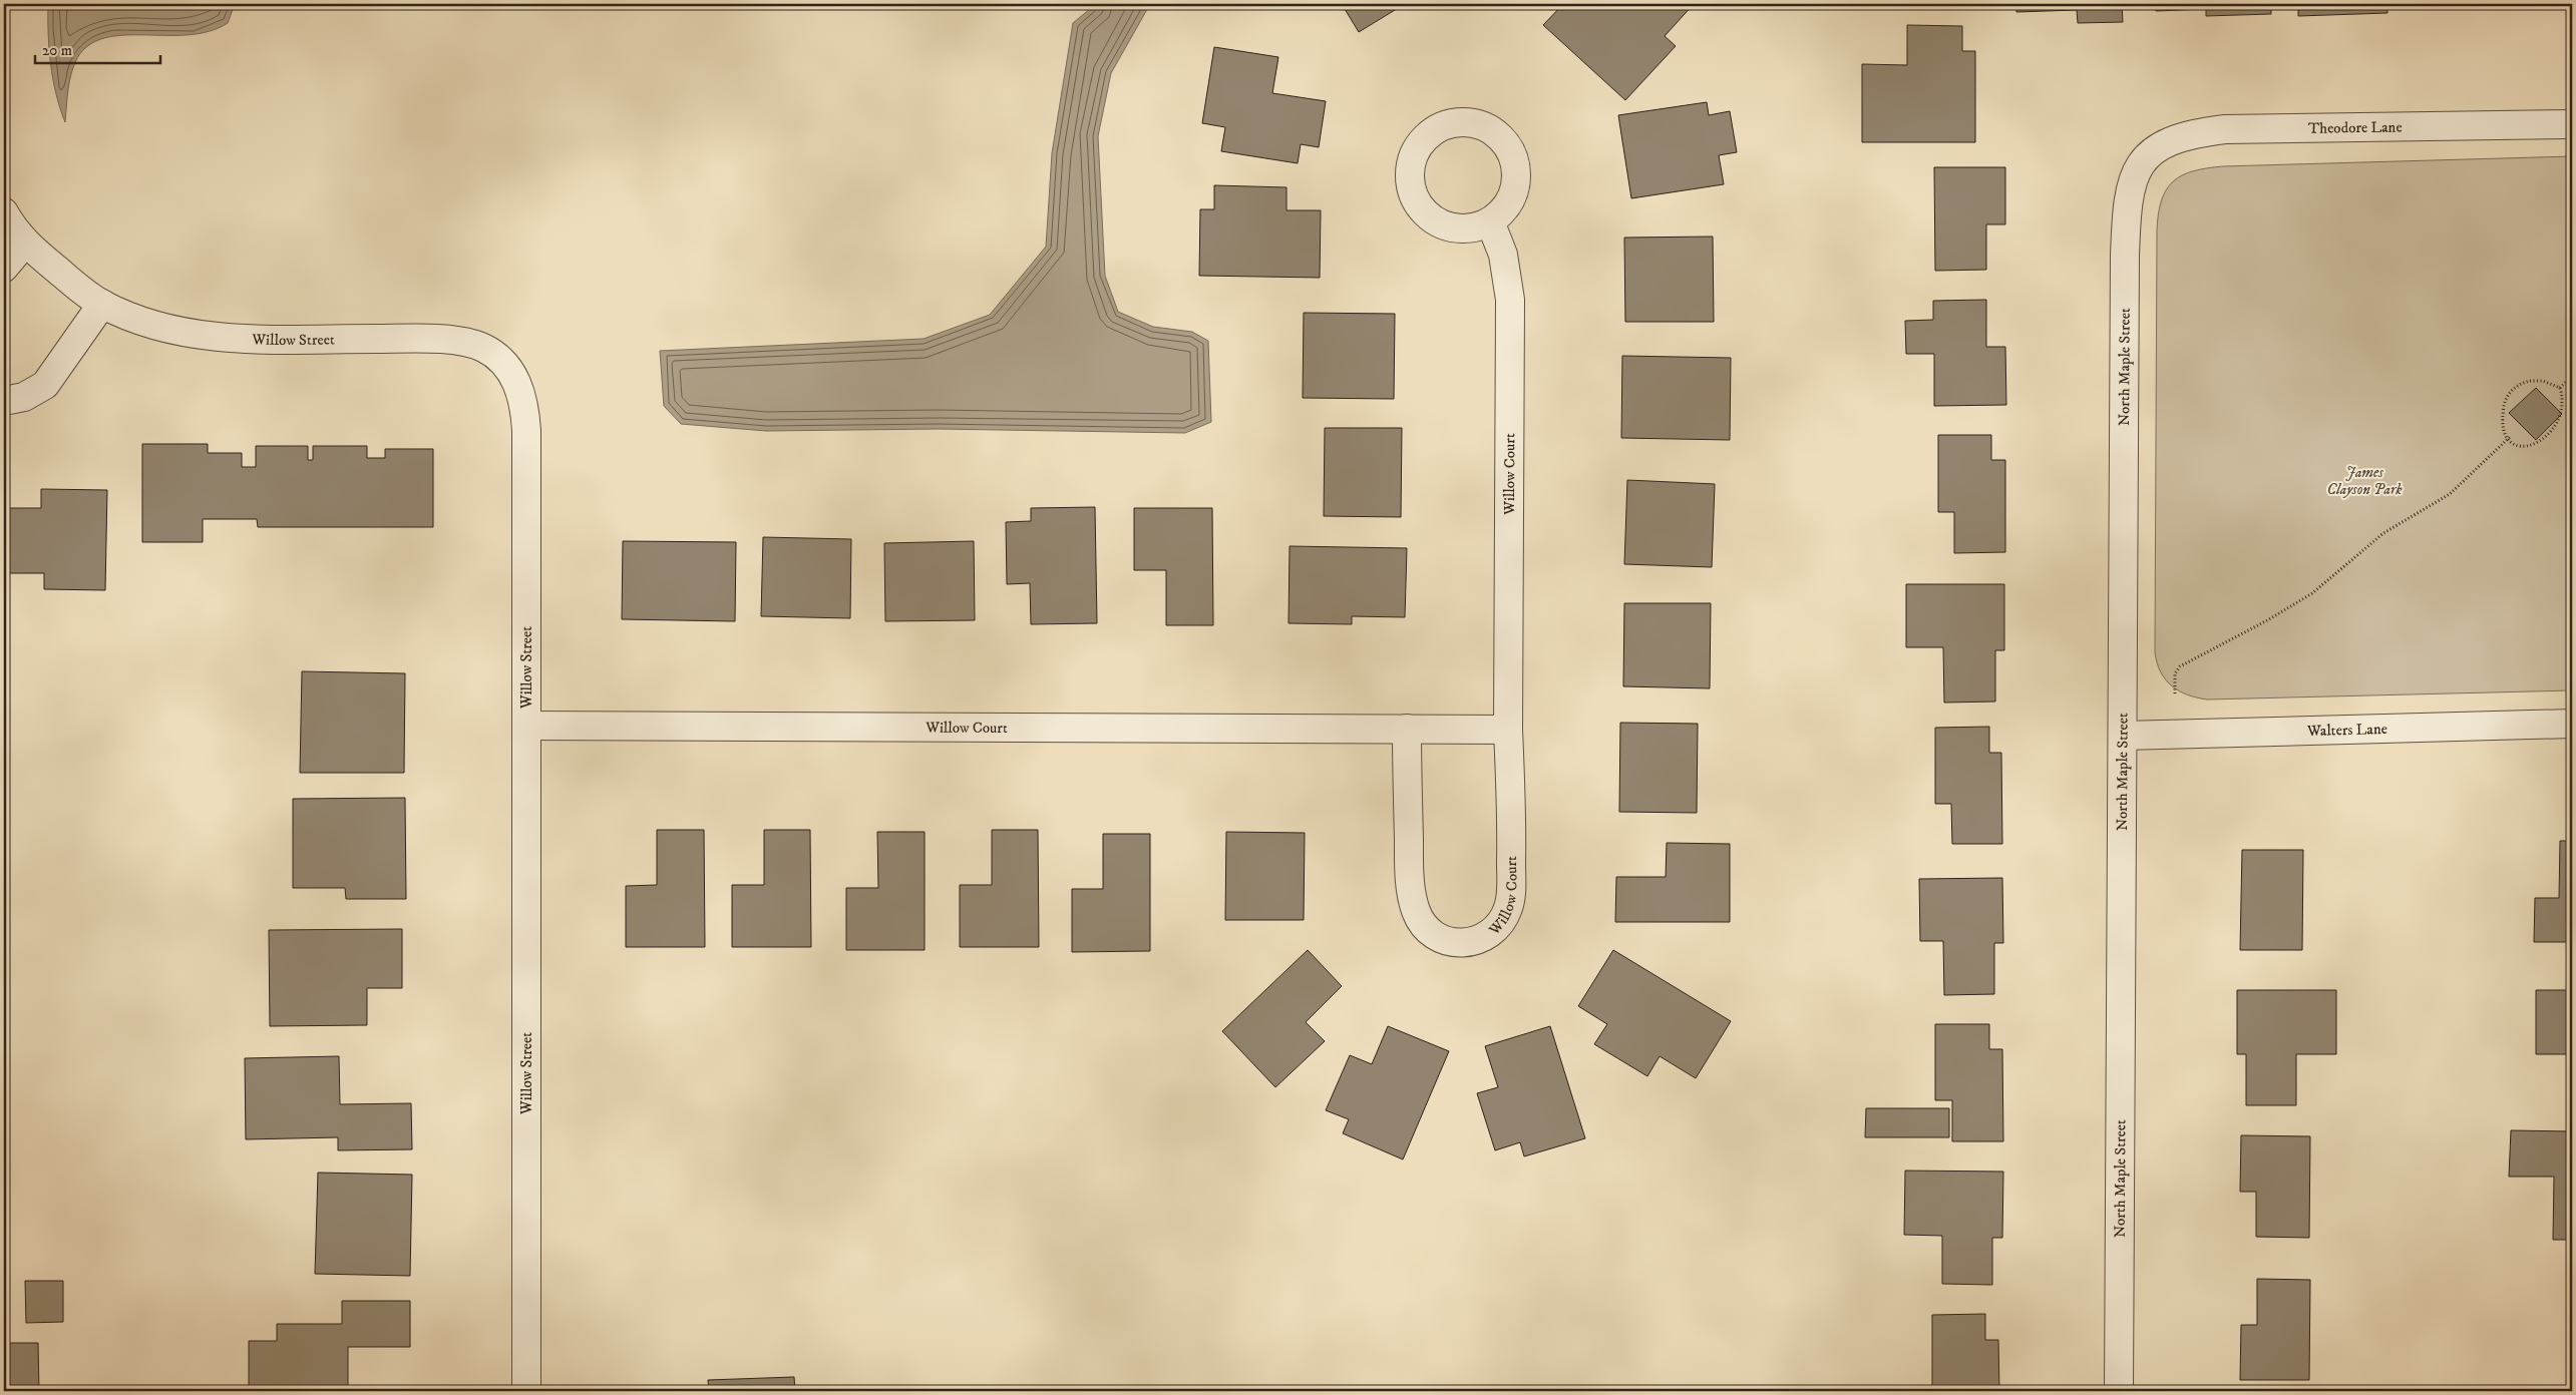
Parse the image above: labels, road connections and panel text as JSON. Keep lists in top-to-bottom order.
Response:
{
  "streets": {
    "street": [
      "Theodore Lane",
      "Willow Street",
      "North Maple Street",
      "Willow Court",
      "Walters Lane"
    ]
  },
  "crossings": [
    ["Theodore Lane", "North Maple Street"],
    ["Willow Street", "Willow Court"],
    ["North Maple Street", "Walters Lane"]
  ],
  "parks": ["James Clayson Park"],
  "scale_bar": "20 m"
}
